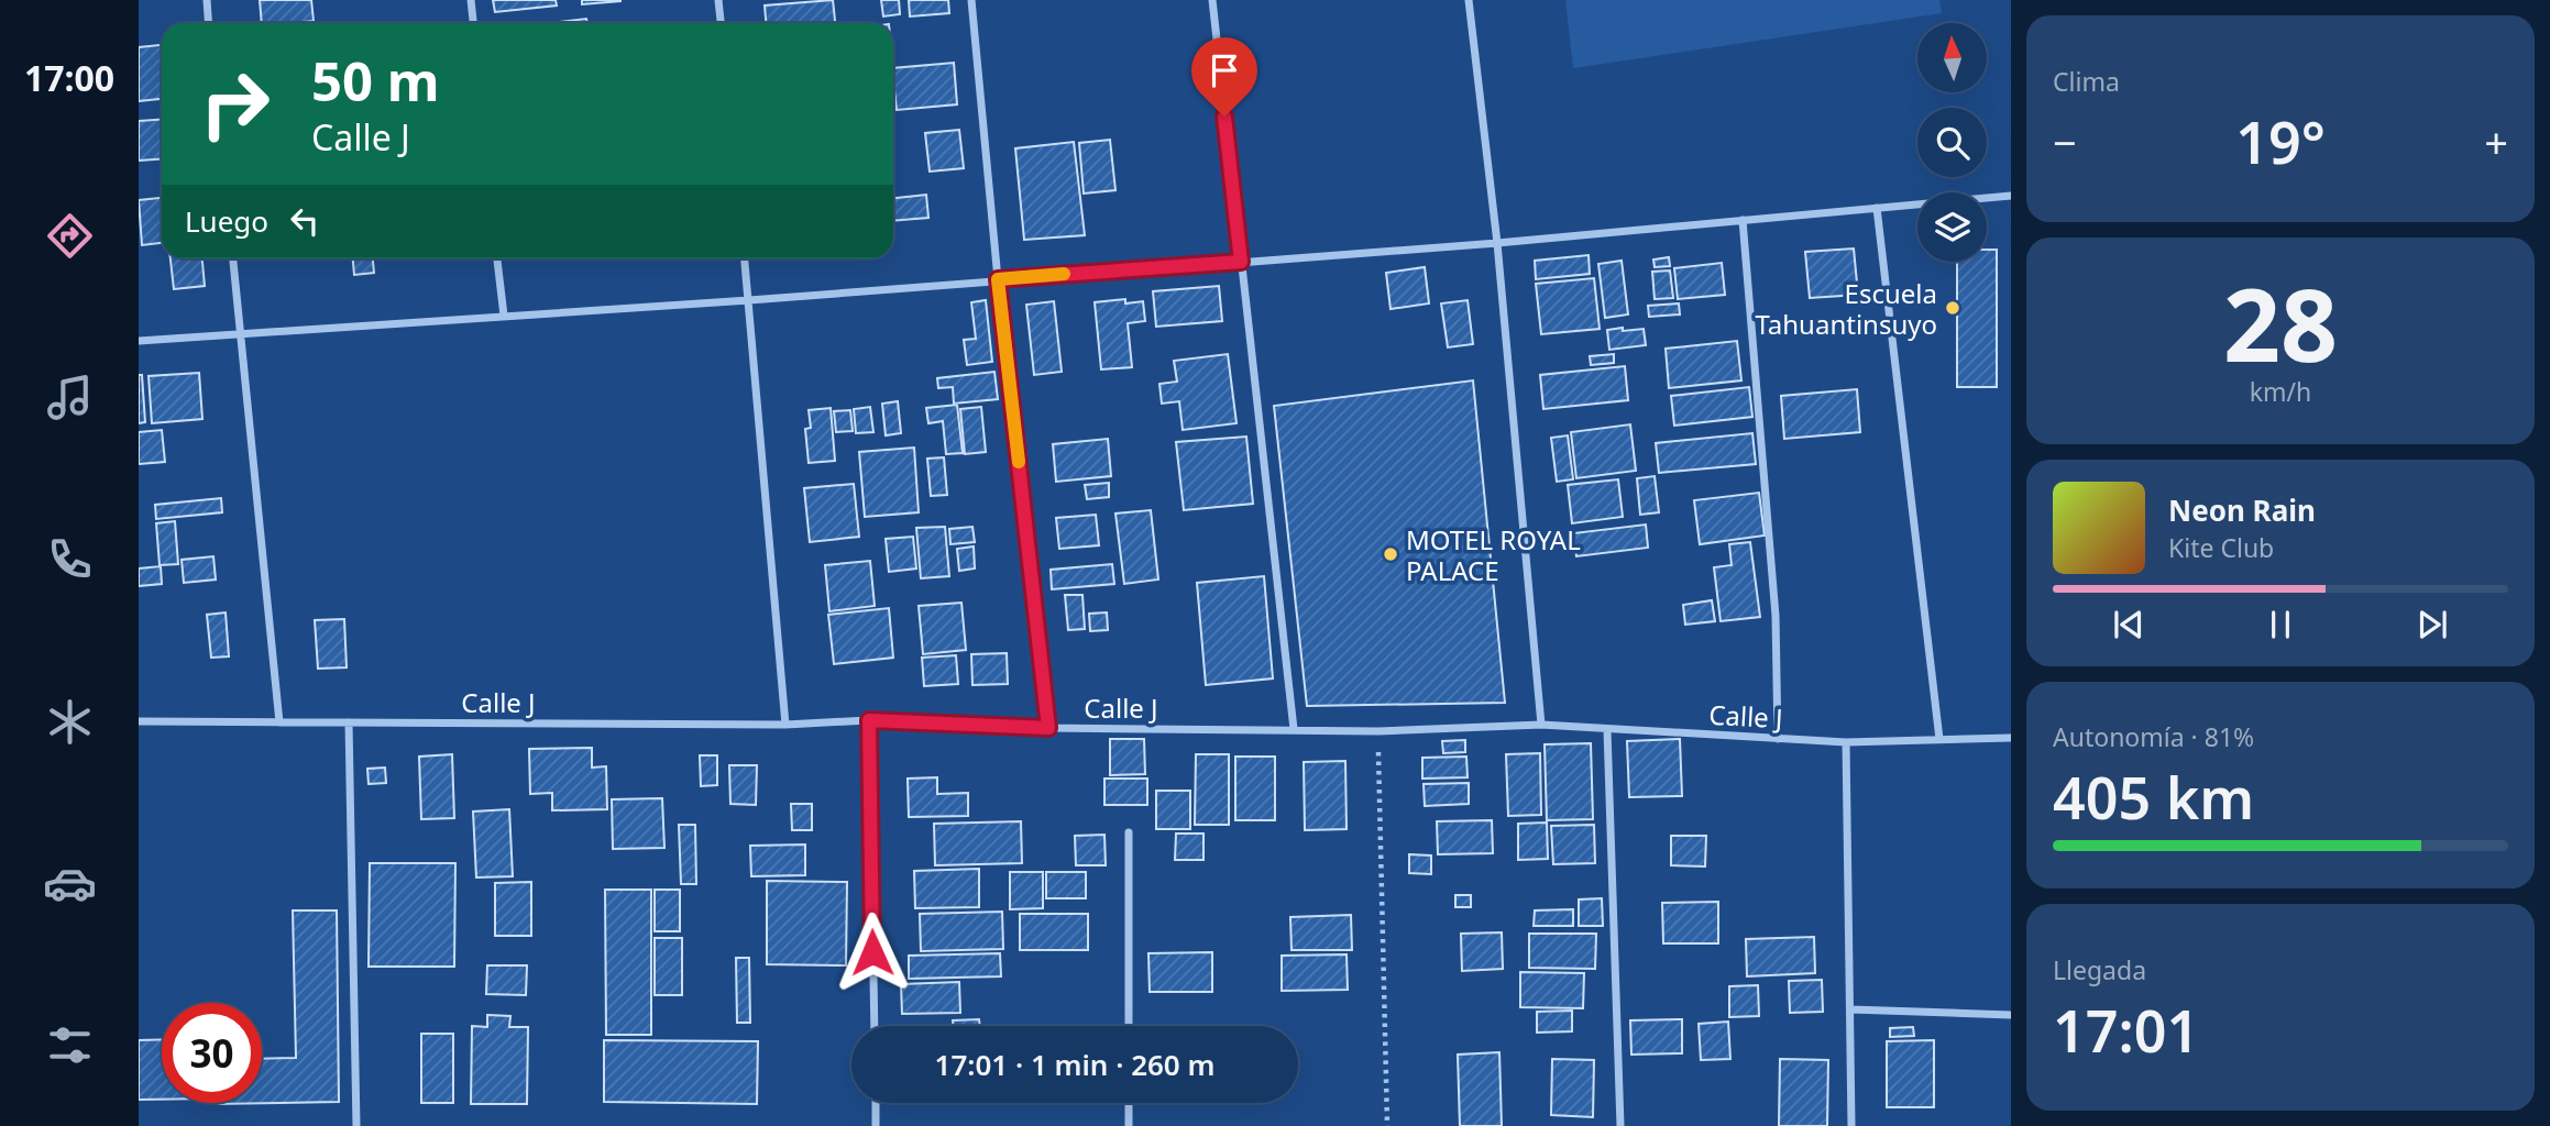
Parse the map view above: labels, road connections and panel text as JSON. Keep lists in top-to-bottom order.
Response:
{
  "streets": {
    "street": ["Calle J"]
  },
  "places": ["Escuela Tahuantinsuyo", "MOTEL ROYAL PALACE"],
  "north": "top",
  "page": {
    "tabs": "17:00",
    "tile": [
      "Clima",
      ["28", "km/h"],
      ["Autonomía · 81%", "405 km"],
      ["Llegada", "17:01"]
    ],
    "turn": ["50 m", "Calle J"],
    "heat": ["−", "19°", "+"],
    "then": "Luego",
    "song": ["Neon Rain", "Kite Club"],
    "limit": "30",
    "trip": "17:01 · 1 min · 260 m"
  }
}
